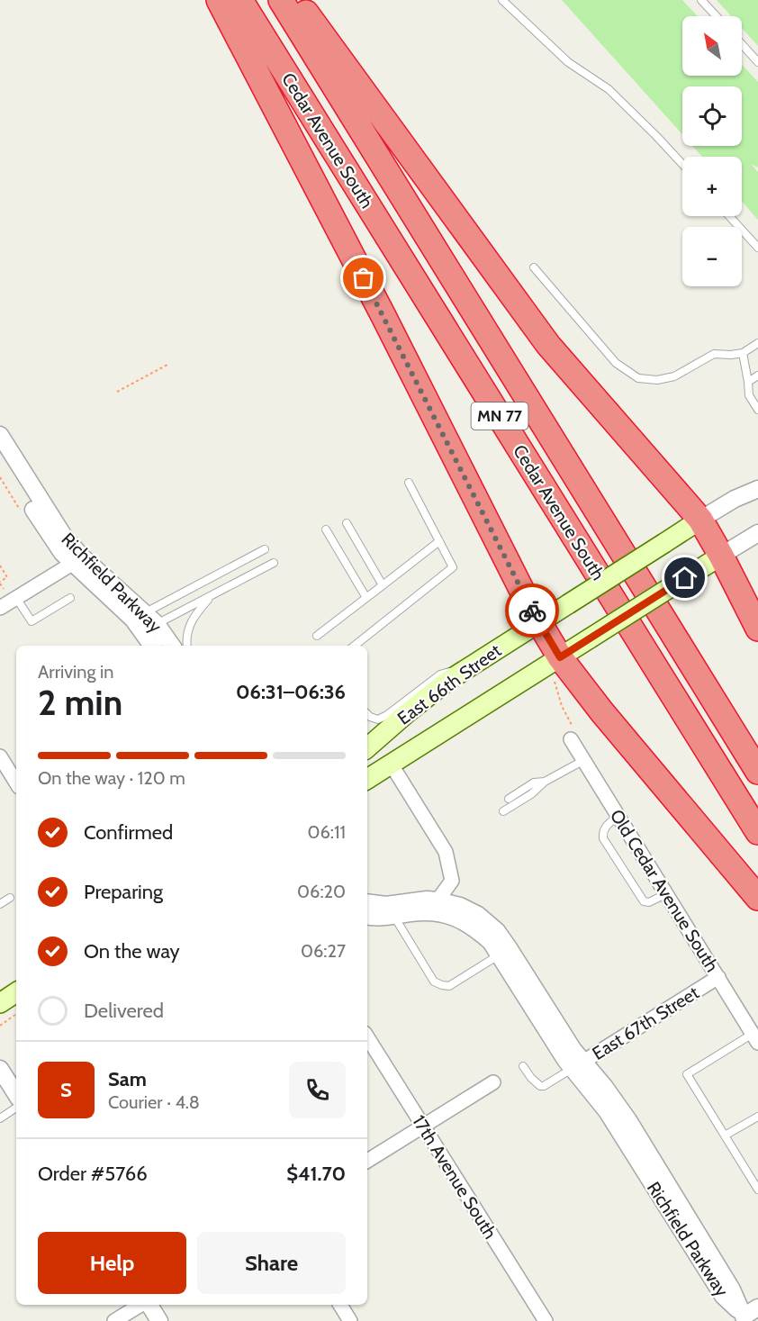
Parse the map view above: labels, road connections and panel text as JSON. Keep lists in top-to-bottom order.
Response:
{
  "streets": {
    "highway": ["Cedar Avenue South", "MN 77"],
    "main road": ["East 66th Street"],
    "street": [
      "Richfield Parkway",
      "Old Cedar Avenue South",
      "East 67th Street",
      "17th Avenue South"
    ]
  },
  "crossings": [
    ["Richfield Parkway", "East 67th Street"],
    ["Old Cedar Avenue South", "East 67th Street"]
  ],
  "north": "top left",
  "page": {
    "map_buttons": ["+", "−"],
    "heading": ["2 min", "Arriving in", "06:31–06:36"],
    "panel": [
      "Sam",
      "Courier · 4.8",
      "Order #5766",
      "$41.70"
    ],
    "bar": "On the way · 120 m",
    "list": [
      ["Confirmed", "06:11"],
      ["Preparing", "06:20"],
      ["On the way", "06:27"],
      "Delivered"
    ],
    "round": "S",
    "buttons": ["Help", "Share"]
  }
}
